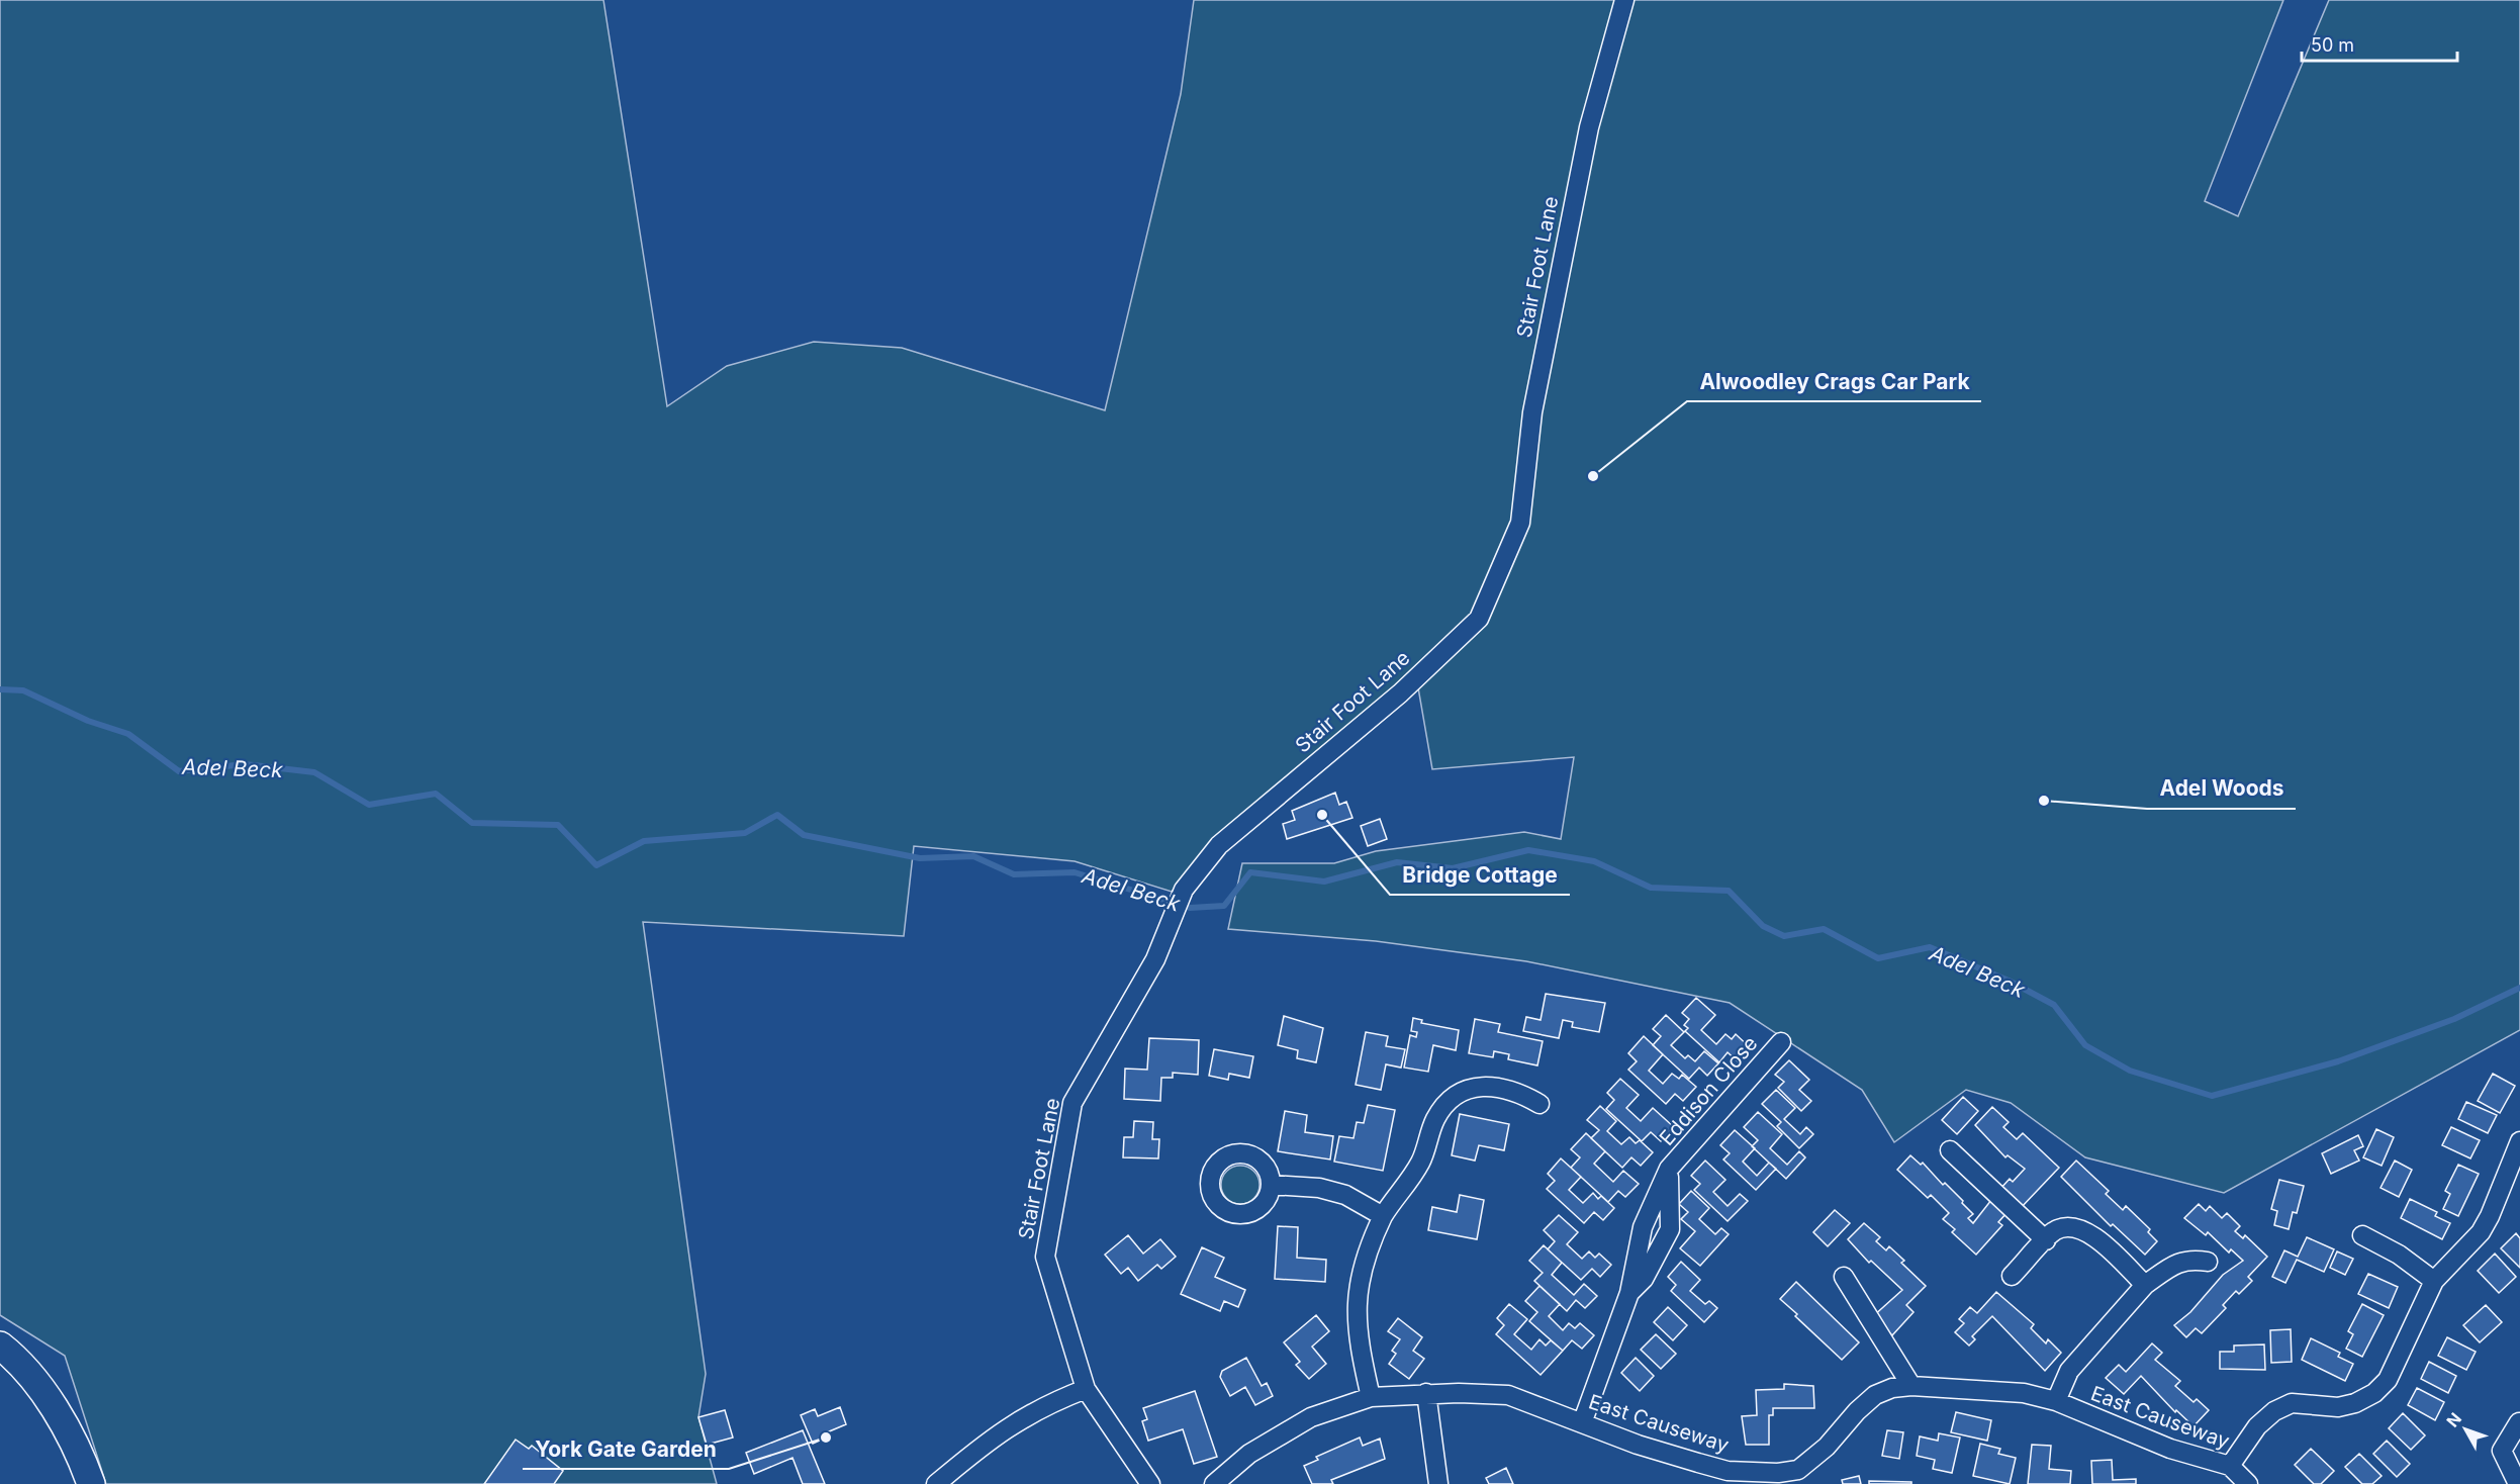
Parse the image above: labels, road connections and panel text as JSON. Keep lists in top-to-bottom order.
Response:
{
  "streets": {
    "street": ["Stair Foot Lane", "Eddison Close", "East Causeway"]
  },
  "crossings": [
    ["Eddison Close", "East Causeway"]
  ],
  "water": ["Adel Beck"],
  "places": [
    "Alwoodley Crags Car Park",
    "Adel Woods",
    "Bridge Cottage",
    "York Gate Garden"
  ],
  "scale_bar": "50 m",
  "north": "top left"
}
